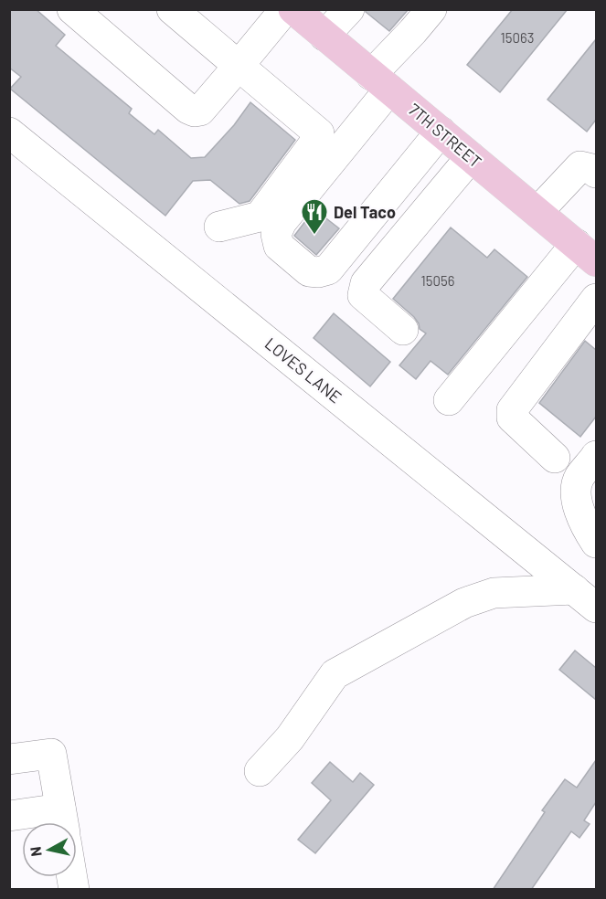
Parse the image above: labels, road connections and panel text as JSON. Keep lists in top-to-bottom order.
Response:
{
  "streets": {
    "main road": ["7TH STREET"],
    "street": ["LOVES LANE"]
  },
  "places": {
    "restaurant": ["Del Taco"]
  },
  "house_numbers": ["15063", "15056"],
  "north": "left"
}
